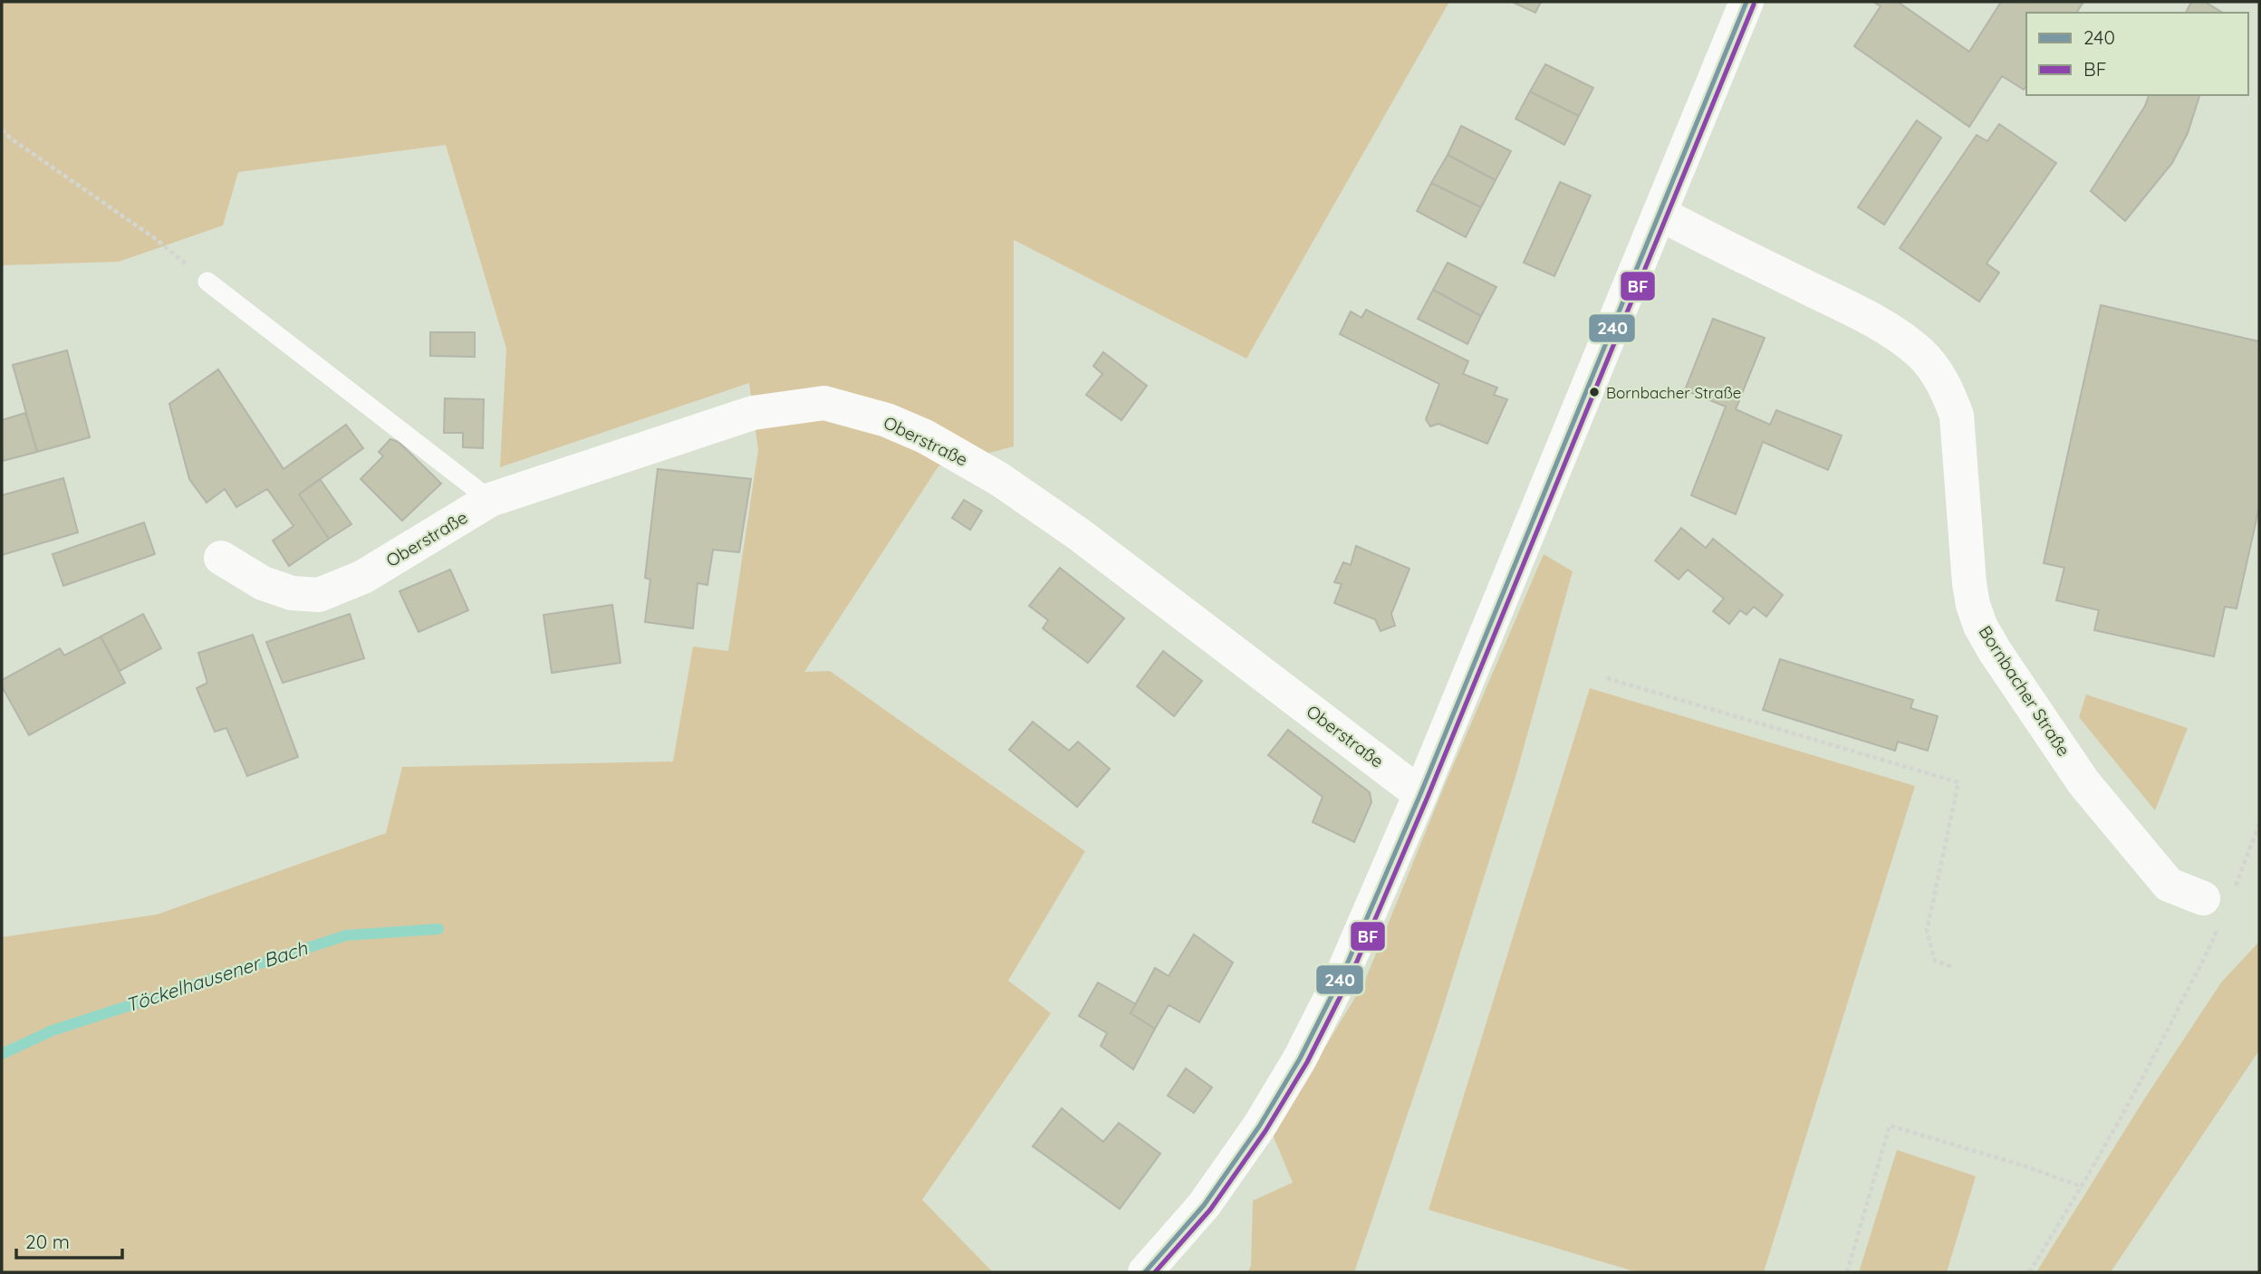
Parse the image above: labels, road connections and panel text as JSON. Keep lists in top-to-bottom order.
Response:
{
  "streets": {
    "street": ["Oberstraße", "Bornbacher Straße"]
  },
  "water": ["Töckelhausener Bach"],
  "places": ["Bornbacher Straße"],
  "lines": ["transit line 240", "transit line BF"],
  "legend": ["240", "BF"],
  "scale_bar": "20 m"
}
